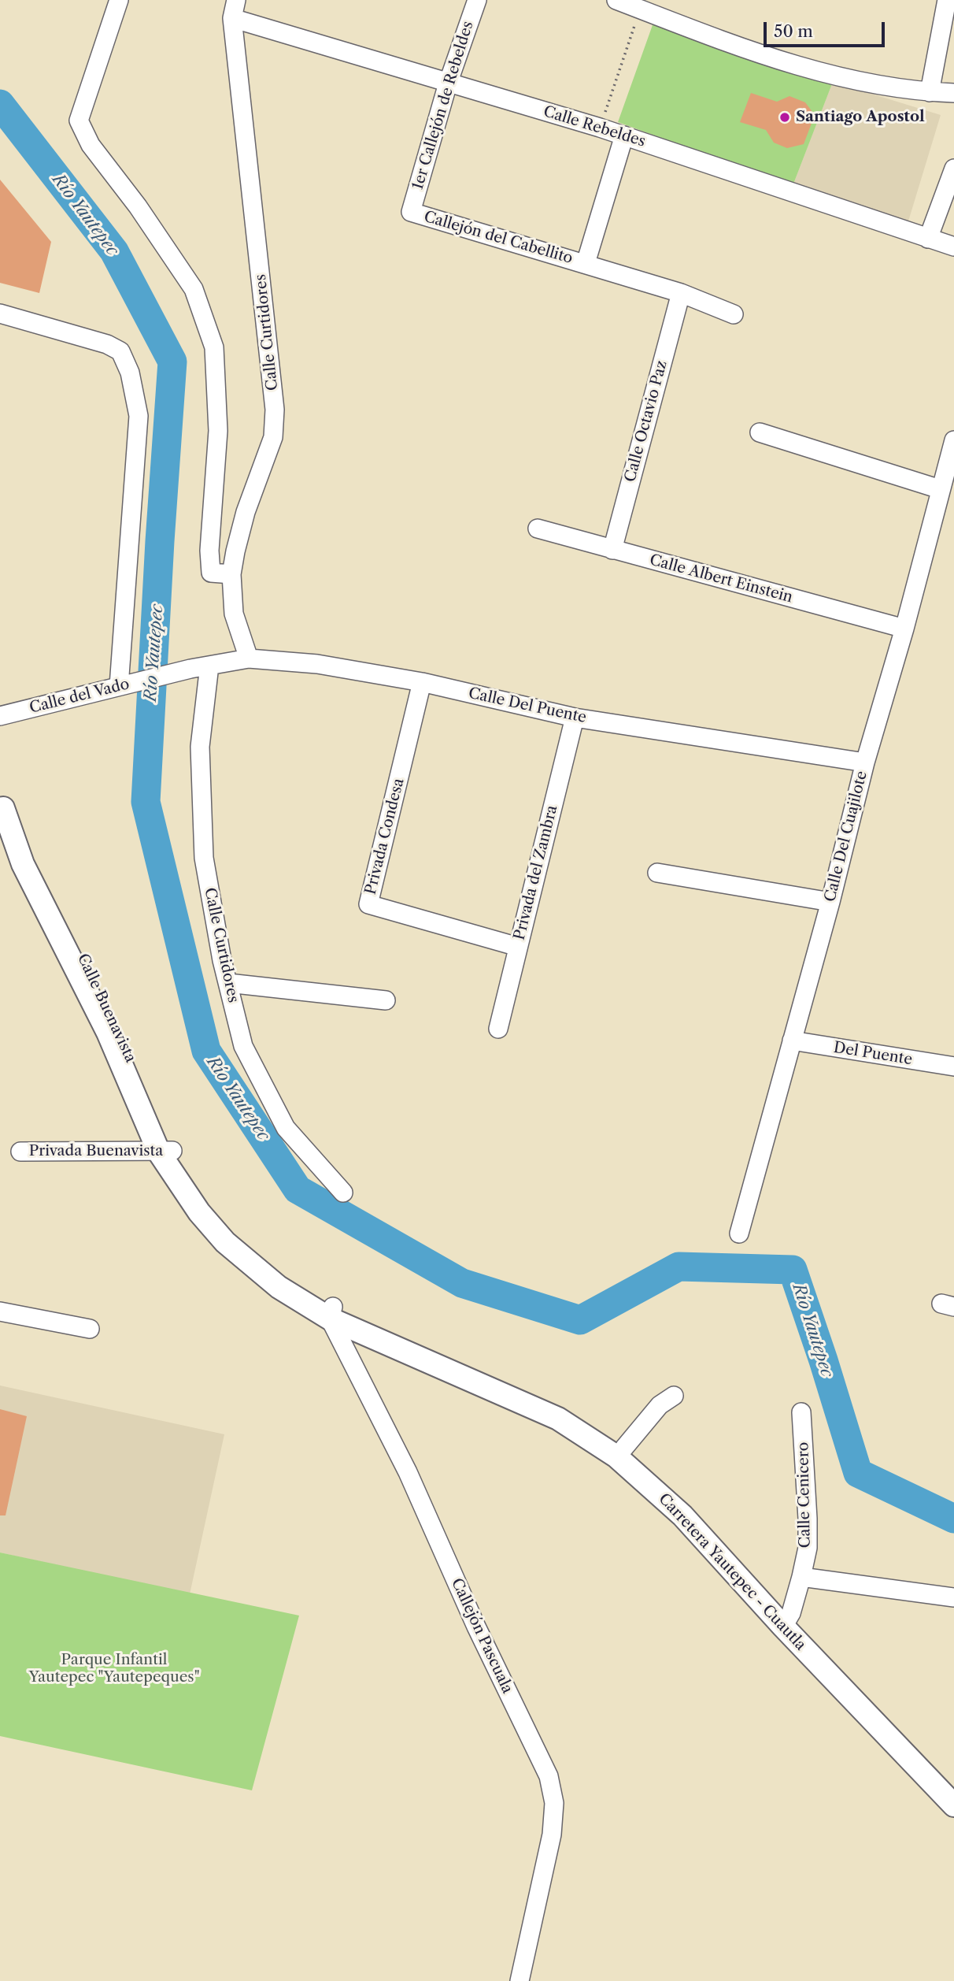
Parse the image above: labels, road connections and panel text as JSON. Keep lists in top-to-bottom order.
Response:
{
  "streets": {
    "main road": ["Calle Buenavista", "Carretera Yautepec - Cuautla"],
    "street": [
      "1er Callejón de Rebeldes",
      "Calle Rebeldes",
      "Callejón del Cabellito",
      "Calle Curtidores",
      "Calle Octavio Paz",
      "Calle Albert Einstein",
      "Calle del Vado",
      "Calle Del Puente",
      "Privada Condesa",
      "Calle Del Cuajilote",
      "Privada del Zambra",
      "Del Puente",
      "Privada Buenavista",
      "Calle Cenicero",
      "Callejón Pascuala"
    ]
  },
  "crossings": [
    ["1er Callejón de Rebeldes", "Calle Rebeldes"],
    ["1er Callejón de Rebeldes", "Callejón del Cabellito"],
    ["Calle Rebeldes", "Callejón del Cabellito"],
    ["Calle Rebeldes", "Calle Curtidores"],
    ["Callejón del Cabellito", "Calle Octavio Paz"],
    ["Calle Curtidores", "Calle Del Puente"],
    ["Calle Octavio Paz", "Calle Albert Einstein"],
    ["Calle Albert Einstein", "Calle Del Cuajilote"],
    ["Calle del Vado", "Calle Del Puente"],
    ["Calle Del Puente", "Privada Condesa"],
    ["Calle Del Puente", "Calle Del Cuajilote"],
    ["Calle Del Puente", "Privada del Zambra"],
    ["Privada Condesa", "Privada del Zambra"],
    ["Calle Del Cuajilote", "Del Puente"],
    ["Calle Buenavista", "Privada Buenavista"],
    ["Calle Buenavista", "Carretera Yautepec - Cuautla"],
    ["Calle Cenicero", "Carretera Yautepec - Cuautla"],
    ["Carretera Yautepec - Cuautla", "Callejón Pascuala"]
  ],
  "water": ["Río Yautepec"],
  "parks": ["Parque Infantil Yautepec \"Yautepeques\""],
  "places": ["Santiago Apostol"],
  "scale_bar": "50 m"
}
